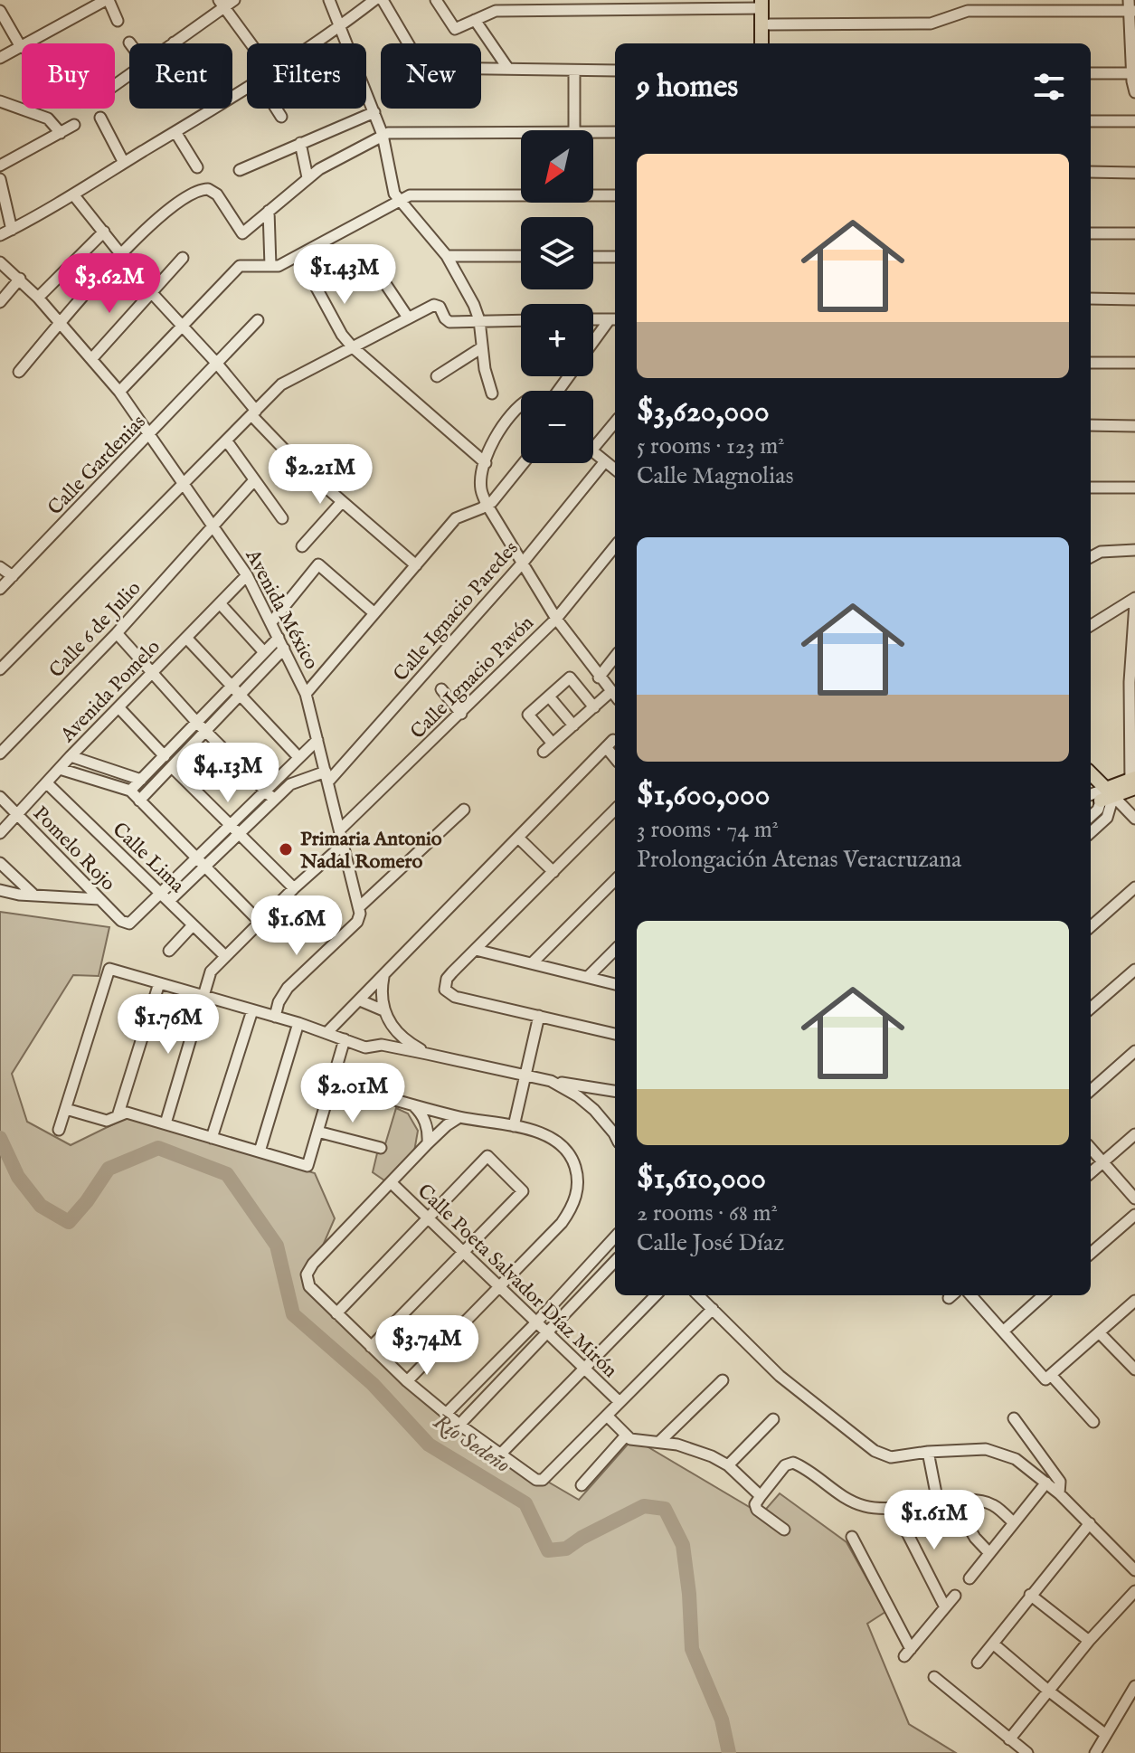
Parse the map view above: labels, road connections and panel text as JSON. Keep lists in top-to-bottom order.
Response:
{
  "streets": {
    "street": [
      "Calle Gardenias",
      "Avenida México",
      "Calle Ignacio Paredes",
      "Calle 6 de Julio",
      "Calle Ignacio Pavón",
      "Avenida Pomelo",
      "Pomelo Rojo",
      "Calle Lima",
      "Calle Poeta Salvador Díaz Mirón"
    ]
  },
  "crossings": [
    ["Calle Gardenias", "Avenida México"],
    ["Avenida México", "Calle Ignacio Paredes"],
    ["Avenida México", "Calle 6 de Julio"],
    ["Avenida México", "Calle Ignacio Pavón"],
    ["Avenida México", "Avenida Pomelo"],
    ["Avenida Pomelo", "Pomelo Rojo"],
    ["Avenida Pomelo", "Calle Lima"],
    ["Pomelo Rojo", "Calle Lima"]
  ],
  "water": ["Río Sedeño"],
  "places": ["Primaria Antonio Nadal Romero"],
  "north": "bottom left",
  "page": {
    "chip": [
      "Buy",
      "Rent",
      "Filters",
      "New"
    ],
    "heading": "9 homes",
    "map_buttons": ["+", "−"],
    "list": [
      {
        "name": "$3,620,000",
        "note": "5 rooms · 123 m² · Calle Magnolias"
      },
      {
        "name": "$1,600,000",
        "note": "3 rooms · 74 m² · Prolongación Atenas Veracruzana"
      },
      {
        "name": "$1,610,000",
        "note": "2 rooms · 68 m² · Calle José Díaz"
      }
    ],
    "price": [
      "$1.43M",
      "$3.62M",
      "$2.21M",
      "$4.13M",
      "$1.6M",
      "$1.76M",
      "$2.01M",
      "$3.74M",
      "$1.61M"
    ]
  }
}
